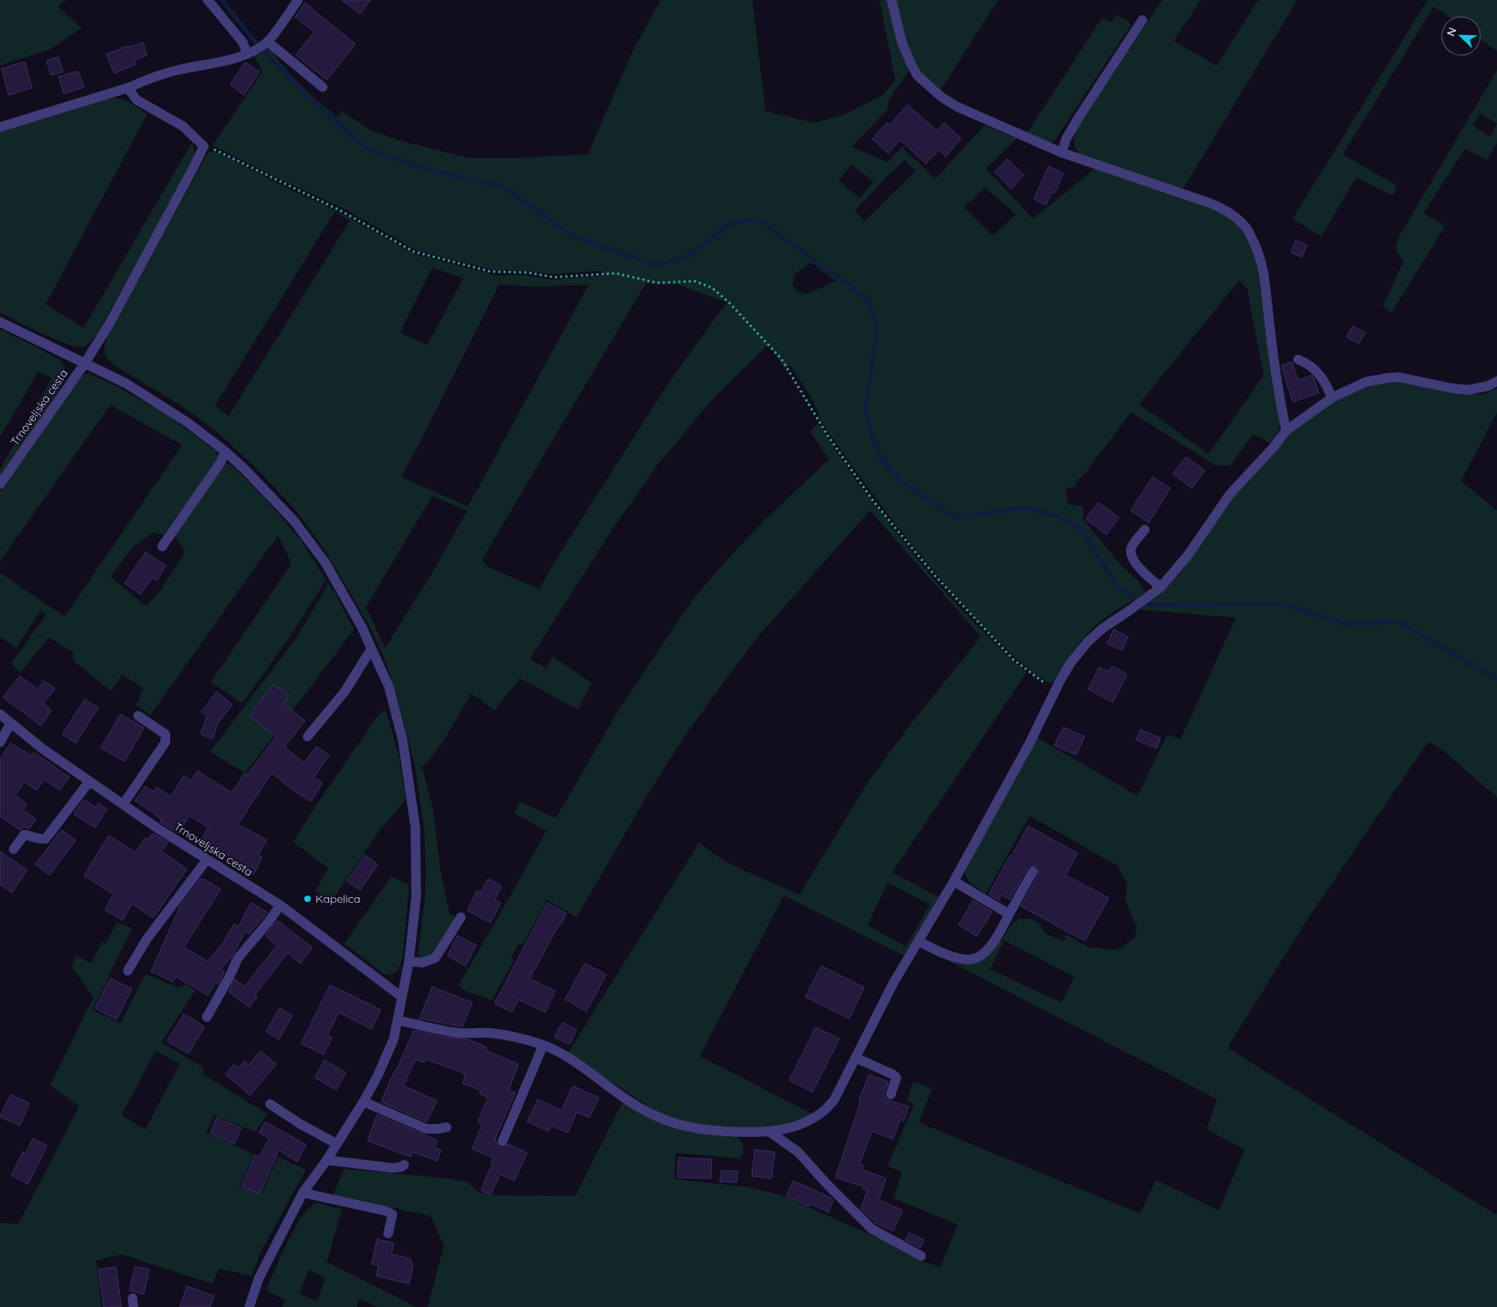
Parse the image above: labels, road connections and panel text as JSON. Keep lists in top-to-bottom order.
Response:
{
  "streets": {
    "street": ["Trnoveljska cesta"]
  },
  "places": ["Kapelica"],
  "north": "top left"
}
